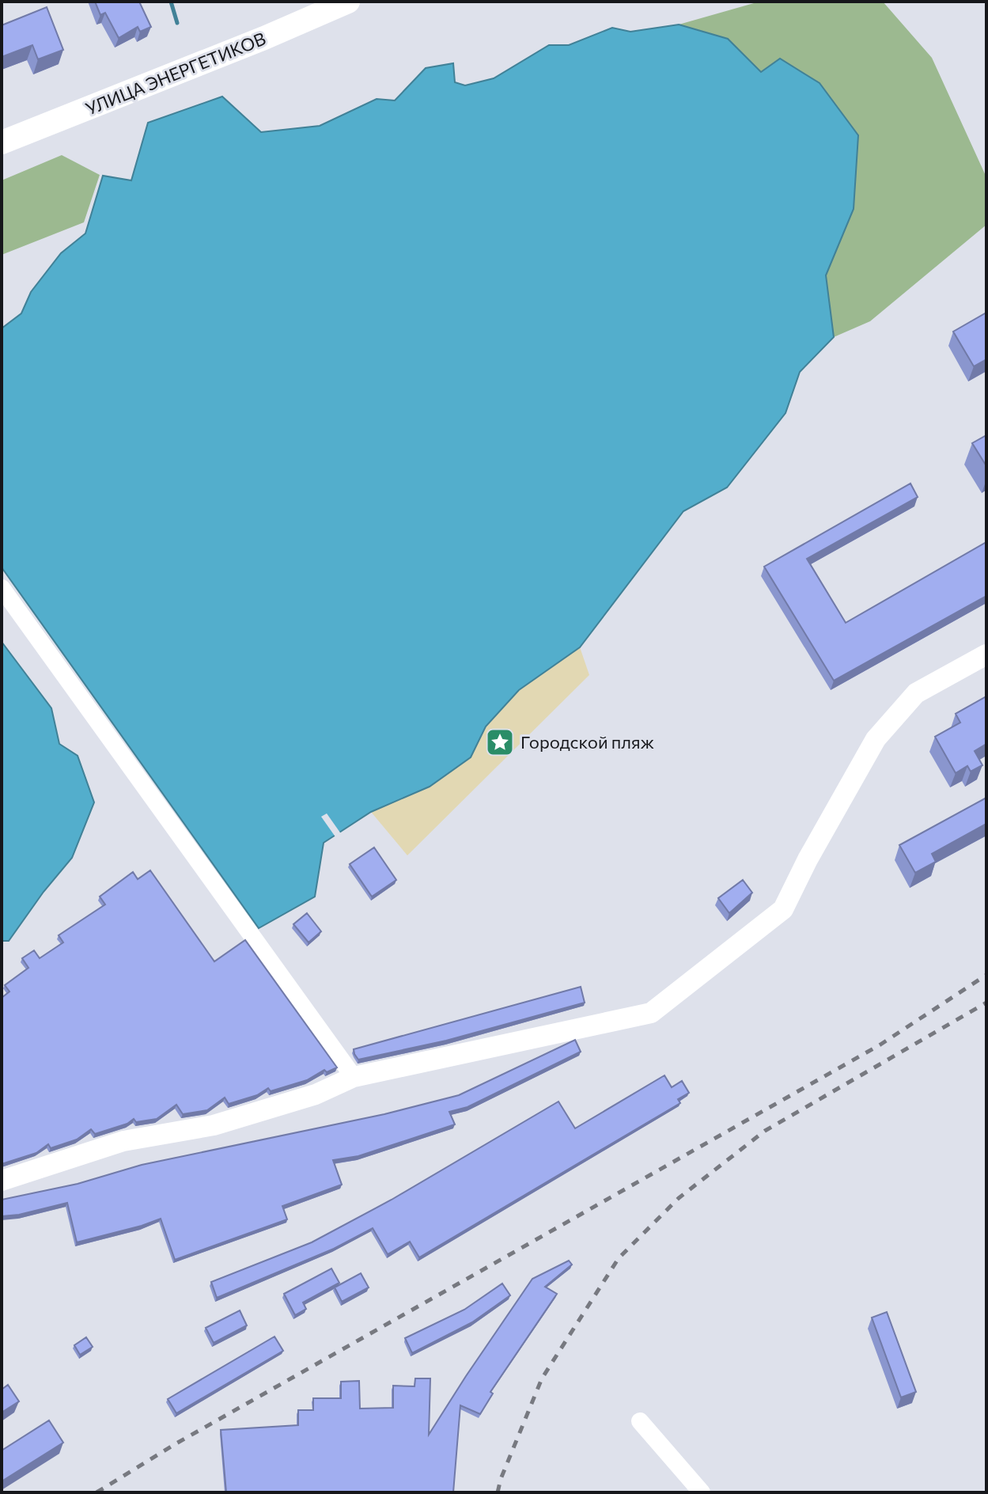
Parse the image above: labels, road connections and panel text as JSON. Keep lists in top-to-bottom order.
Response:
{
  "streets": {
    "main road": ["УЛИЦА ЭНЕРГЕТИКОВ"]
  },
  "places": {
    "place": ["Городской пляж"]
  }
}
